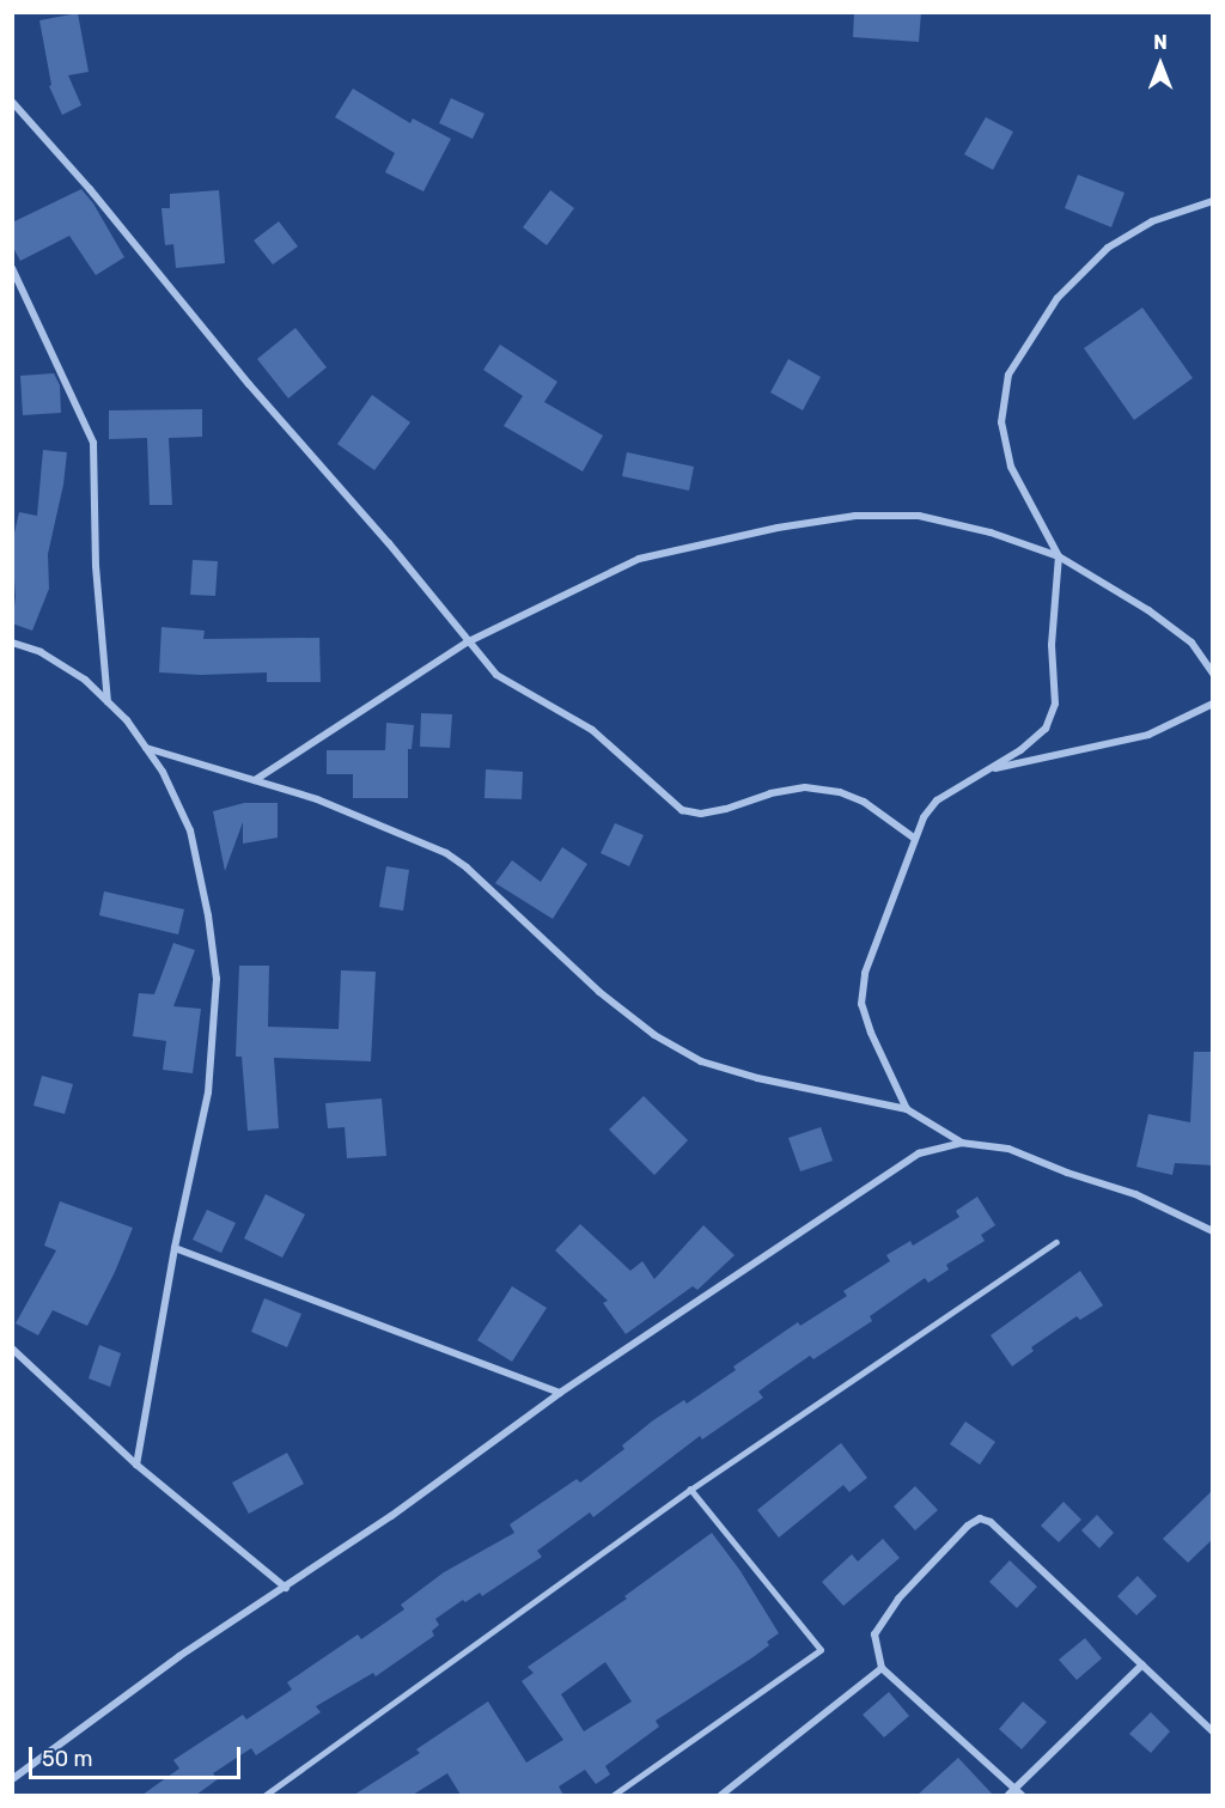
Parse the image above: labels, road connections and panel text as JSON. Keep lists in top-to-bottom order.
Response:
{
  "scale_bar": "50 m",
  "north": "top"
}
